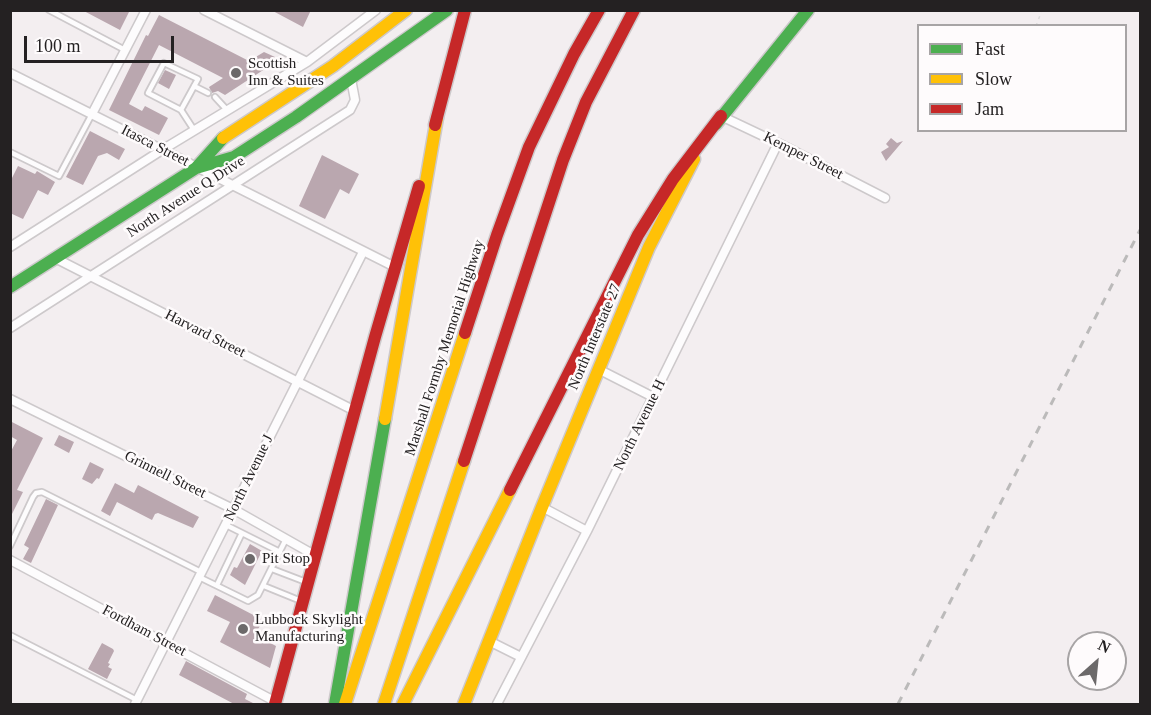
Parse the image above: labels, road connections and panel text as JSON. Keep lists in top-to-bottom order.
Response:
{
  "streets": {
    "main road": ["North Avenue Q Drive", "North Interstate 27", "Marshall Formby Memorial Highway"],
    "street": [
      "Itasca Street",
      "Kemper Street",
      "Harvard Street",
      "North Avenue H",
      "Grinnell Street",
      "North Avenue J",
      "Fordham Street"
    ]
  },
  "crossings": [
    ["Itasca Street", "North Avenue Q Drive"],
    ["Itasca Street", "North Avenue J"],
    ["Kemper Street", "North Interstate 27"],
    ["Kemper Street", "North Avenue H"],
    ["North Avenue Q Drive", "Harvard Street"],
    ["Harvard Street", "North Avenue J"],
    ["Grinnell Street", "North Avenue J"],
    ["North Avenue J", "Fordham Street"]
  ],
  "places": ["Scottish Inn & Suites", "Pit Stop", "Lubbock Skylight Manufacturing"],
  "legend": ["Fast", "Slow", "Jam"],
  "scale_bar": "100 m",
  "north": "top right"
}
